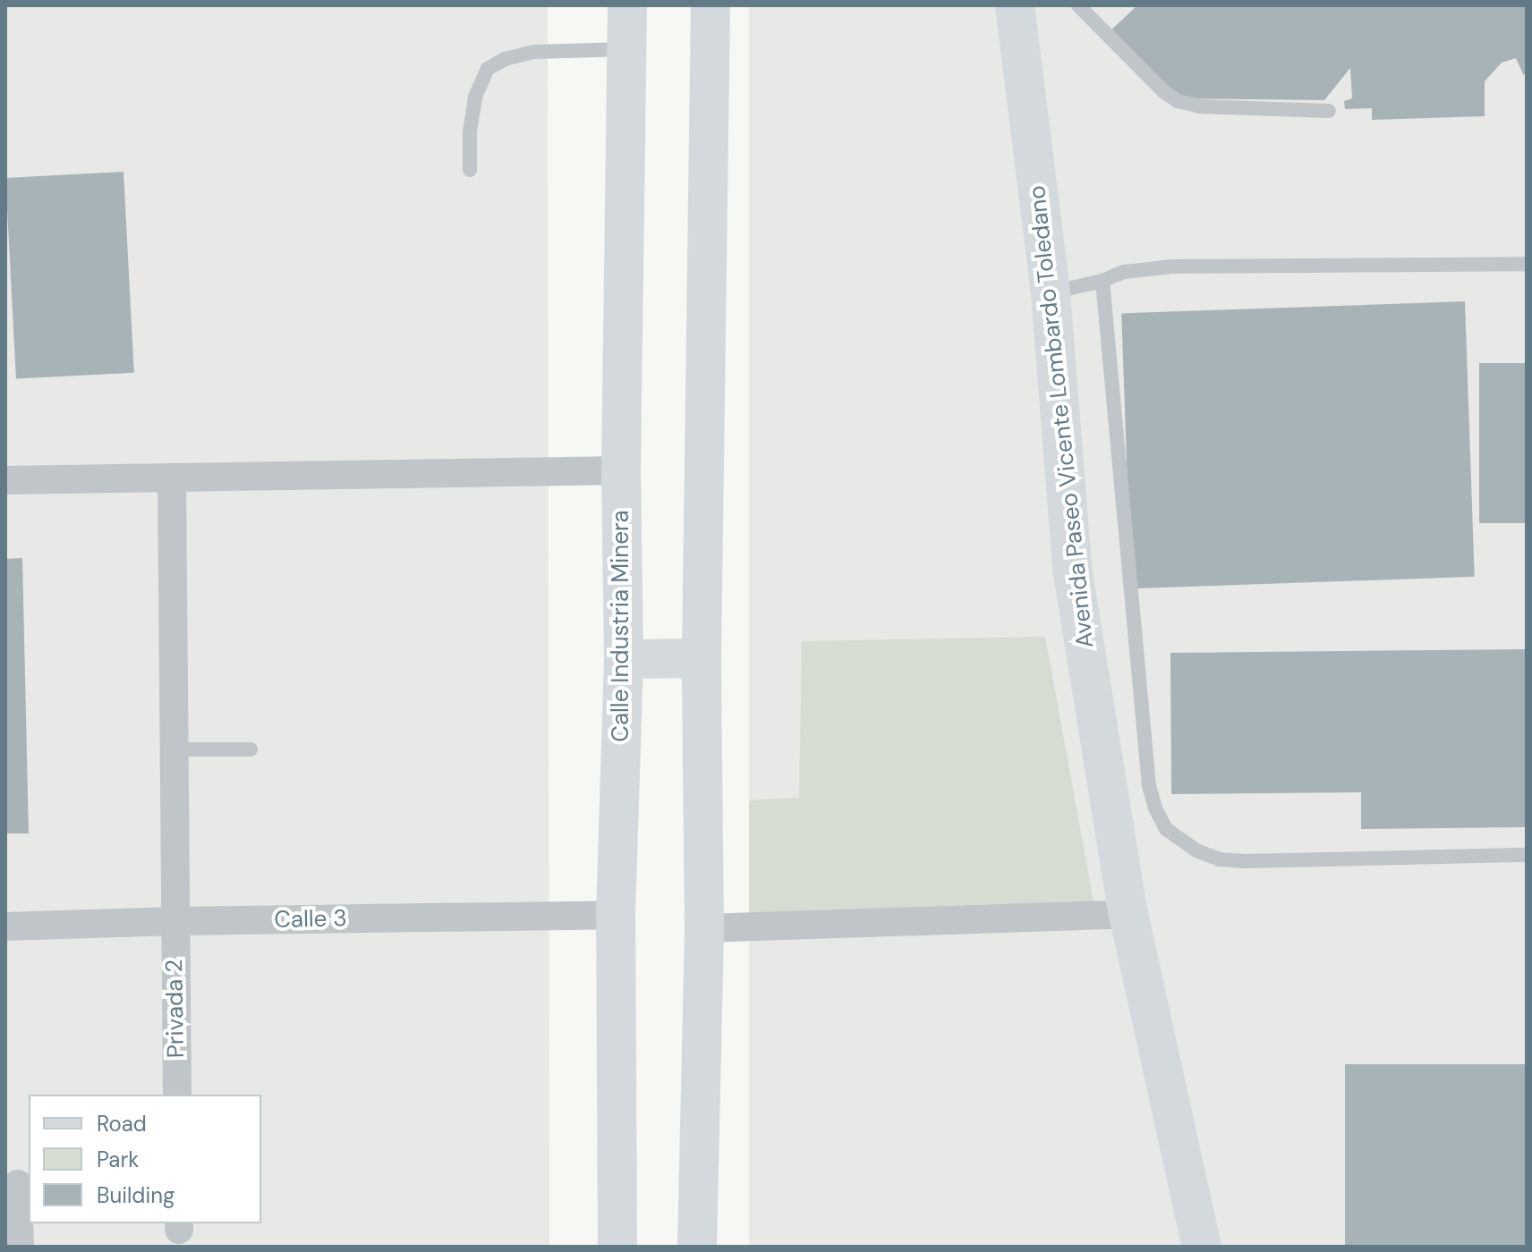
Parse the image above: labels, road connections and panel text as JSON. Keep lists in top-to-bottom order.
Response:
{
  "streets": {
    "main road": ["Avenida Paseo Vicente Lombardo Toledano", "Calle Industria Minera"],
    "street": ["Calle 3", "Privada 2"]
  },
  "crossings": [
    ["Calle Industria Minera", "Calle 3"],
    ["Calle 3", "Privada 2"]
  ],
  "legend": ["Road", "Park", "Building"]
}
